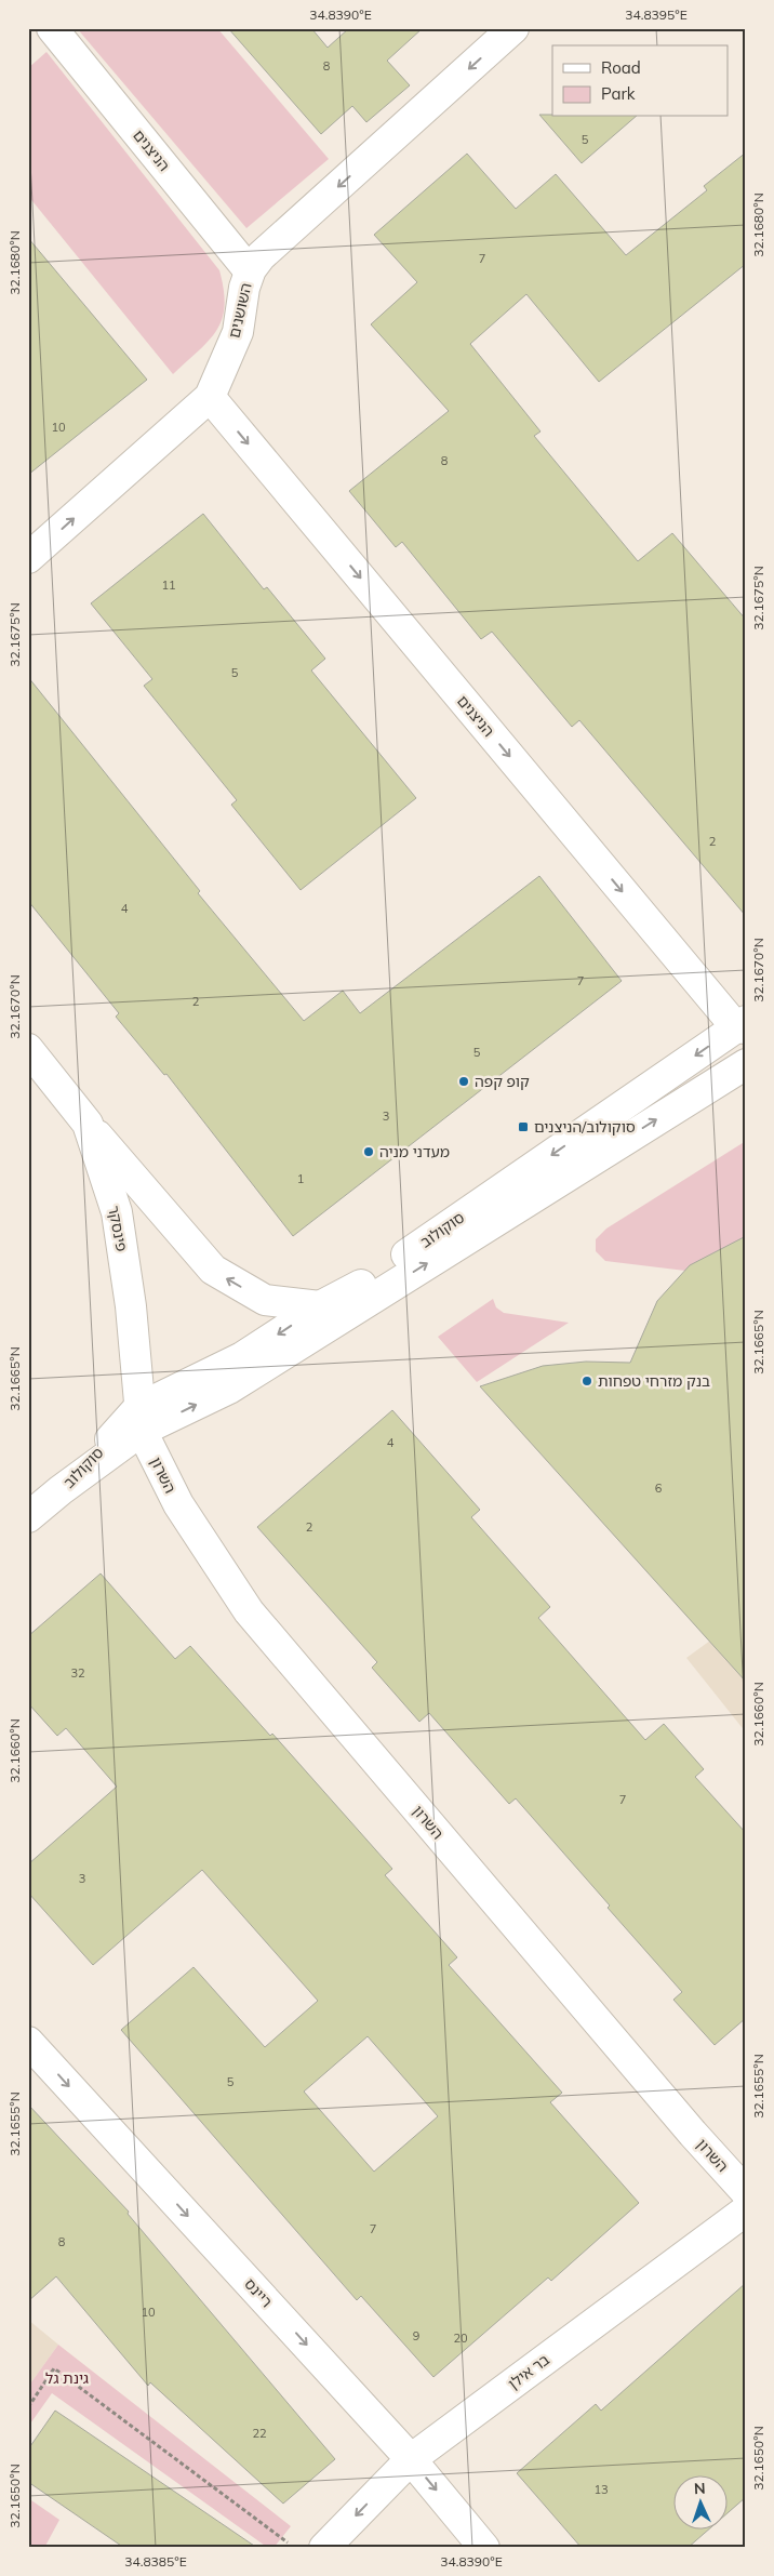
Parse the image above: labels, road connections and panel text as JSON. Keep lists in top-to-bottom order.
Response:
{
  "streets": {
    "street": [
      "הניצנים",
      "השושנים",
      "פינסקר",
      "סוקולוב",
      "השרון",
      "ריינס",
      "בר אילן"
    ]
  },
  "crossings": [
    ["הניצנים", "השושנים"],
    ["הניצנים", "סוקולוב"],
    ["פינסקר", "סוקולוב"],
    ["פינסקר", "השרון"],
    ["סוקולוב", "השרון"],
    ["ריינס", "בר אילן"]
  ],
  "one_way": ["הניצנים", "ריינס"],
  "parks": ["גינת גל"],
  "places": {
    "other": ["קופ קפה", "מעדני מניה", "בנק מזרחי טפחות"],
    "transit": ["סוקולוב/הניצנים"]
  },
  "house_numbers": [
    "8",
    "5",
    "7",
    "10",
    "8",
    "11",
    "5",
    "2",
    "4",
    "7",
    "2",
    "5",
    "3",
    "1",
    "4",
    "6",
    "2",
    "32",
    "7",
    "3",
    "5",
    "7",
    "8",
    "10",
    "9",
    "20",
    "22",
    "13"
  ],
  "legend": ["Road", "Park"],
  "north": "top",
  "coordinates": [
    "34.8390°E",
    "34.8395°E",
    "32.1680°N",
    "32.1675°N",
    "32.1670°N",
    "32.1665°N",
    "32.1660°N",
    "32.1655°N",
    "32.1650°N",
    "34.8385°E"
  ]
}
